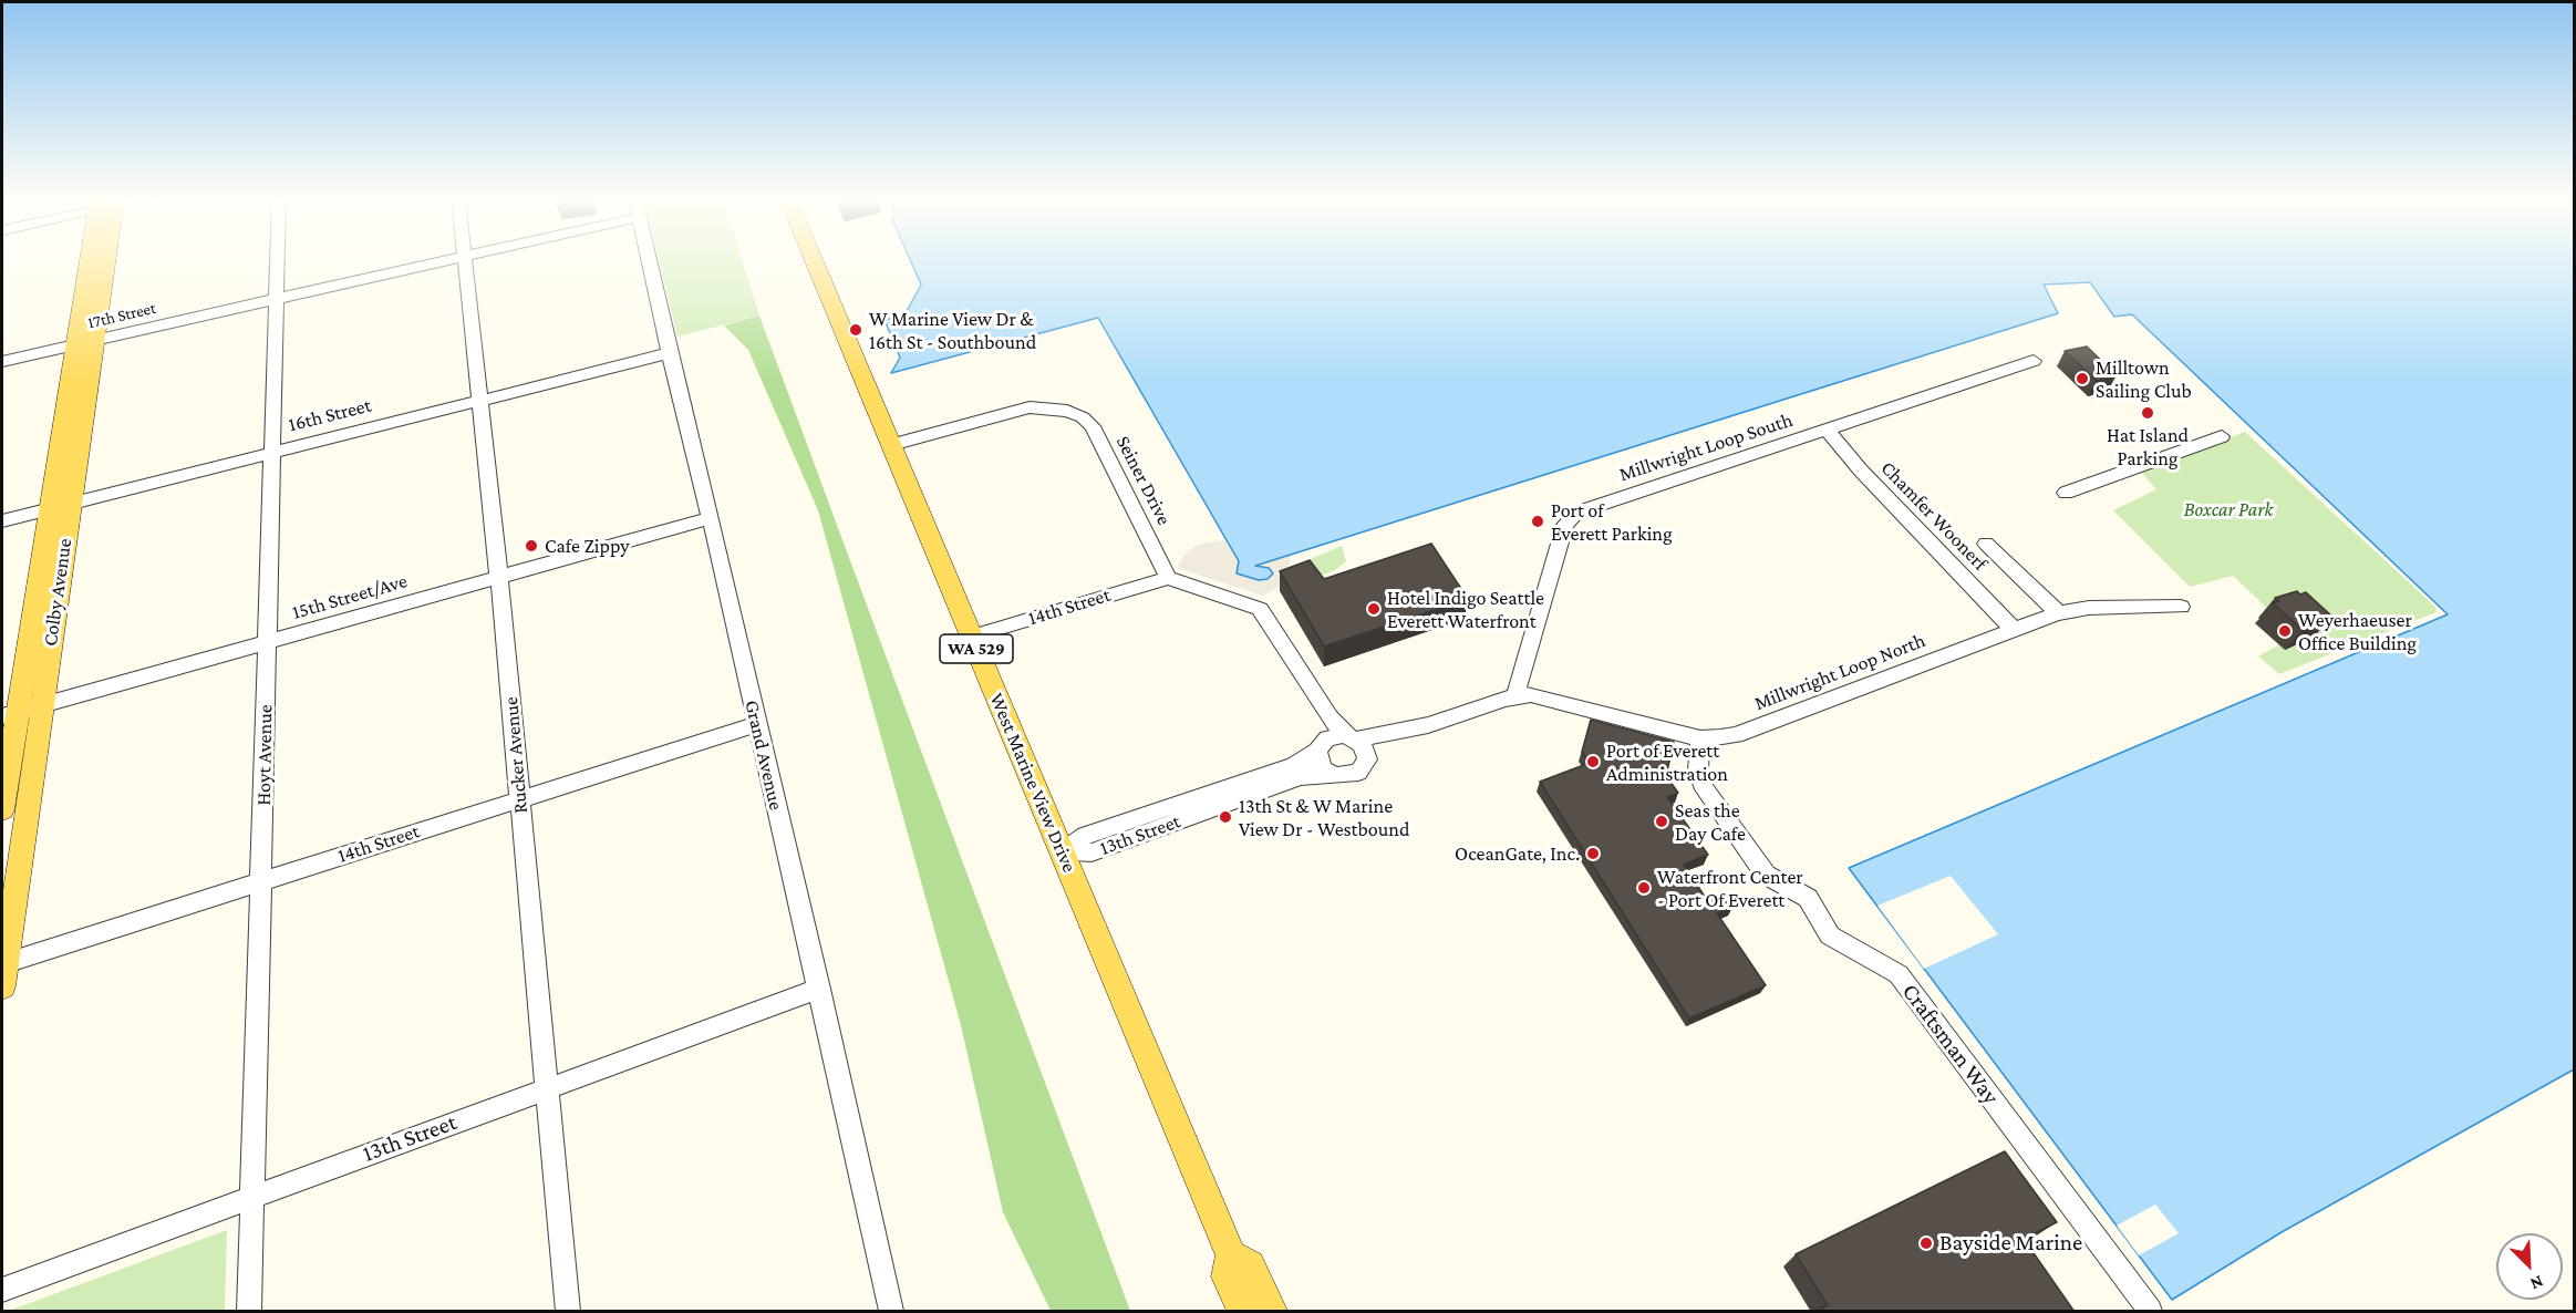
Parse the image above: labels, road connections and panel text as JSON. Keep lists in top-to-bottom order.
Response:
{
  "streets": {
    "main road": ["Colby Avenue", "WA 529", "West Marine View Drive"],
    "street": [
      "17th Street",
      "16th Street",
      "Millwright Loop South",
      "Seiner Drive",
      "Chamfer Woonerf",
      "15th Street/Ave",
      "14th Street",
      "Millwright Loop North",
      "Hoyt Avenue",
      "Rucker Avenue",
      "Grand Avenue",
      "13th Street",
      "Craftsman Way"
    ]
  },
  "crossings": [
    ["17th Street", "Colby Avenue"],
    ["17th Street", "Hoyt Avenue"],
    ["16th Street", "Colby Avenue"],
    ["16th Street", "Hoyt Avenue"],
    ["16th Street", "Rucker Avenue"],
    ["16th Street", "Grand Avenue"],
    ["Millwright Loop South", "Chamfer Woonerf"],
    ["Millwright Loop South", "Millwright Loop North"],
    ["Seiner Drive", "14th Street"],
    ["Seiner Drive", "West Marine View Drive"],
    ["Chamfer Woonerf", "Millwright Loop North"],
    ["Colby Avenue", "15th Street/Ave"],
    ["Colby Avenue", "14th Street"],
    ["15th Street/Ave", "Hoyt Avenue"],
    ["15th Street/Ave", "Rucker Avenue"],
    ["15th Street/Ave", "Grand Avenue"],
    ["14th Street", "Hoyt Avenue"],
    ["14th Street", "Rucker Avenue"],
    ["14th Street", "Grand Avenue"],
    ["14th Street", "West Marine View Drive"],
    ["Millwright Loop North", "Craftsman Way"],
    ["Hoyt Avenue", "13th Street"],
    ["Rucker Avenue", "13th Street"],
    ["Grand Avenue", "13th Street"],
    ["West Marine View Drive", "13th Street"]
  ],
  "parks": ["Boxcar Park"],
  "places": [
    "W Marine View Dr & 16th St - Southbound",
    "Milltown Sailing Club",
    "Hat Island Parking",
    "Port of Everett Parking",
    "Cafe Zippy",
    "Hotel Indigo Seattle Everett Waterfront",
    "Weyerhaeuser Office Building",
    "Port of Everett Administration",
    "13th St & W Marine View Dr - Westbound",
    "Seas the Day Cafe",
    "OceanGate, Inc.",
    "Waterfront Center - Port Of Everett",
    "Bayside Marine"
  ],
  "north": "bottom right"
}
